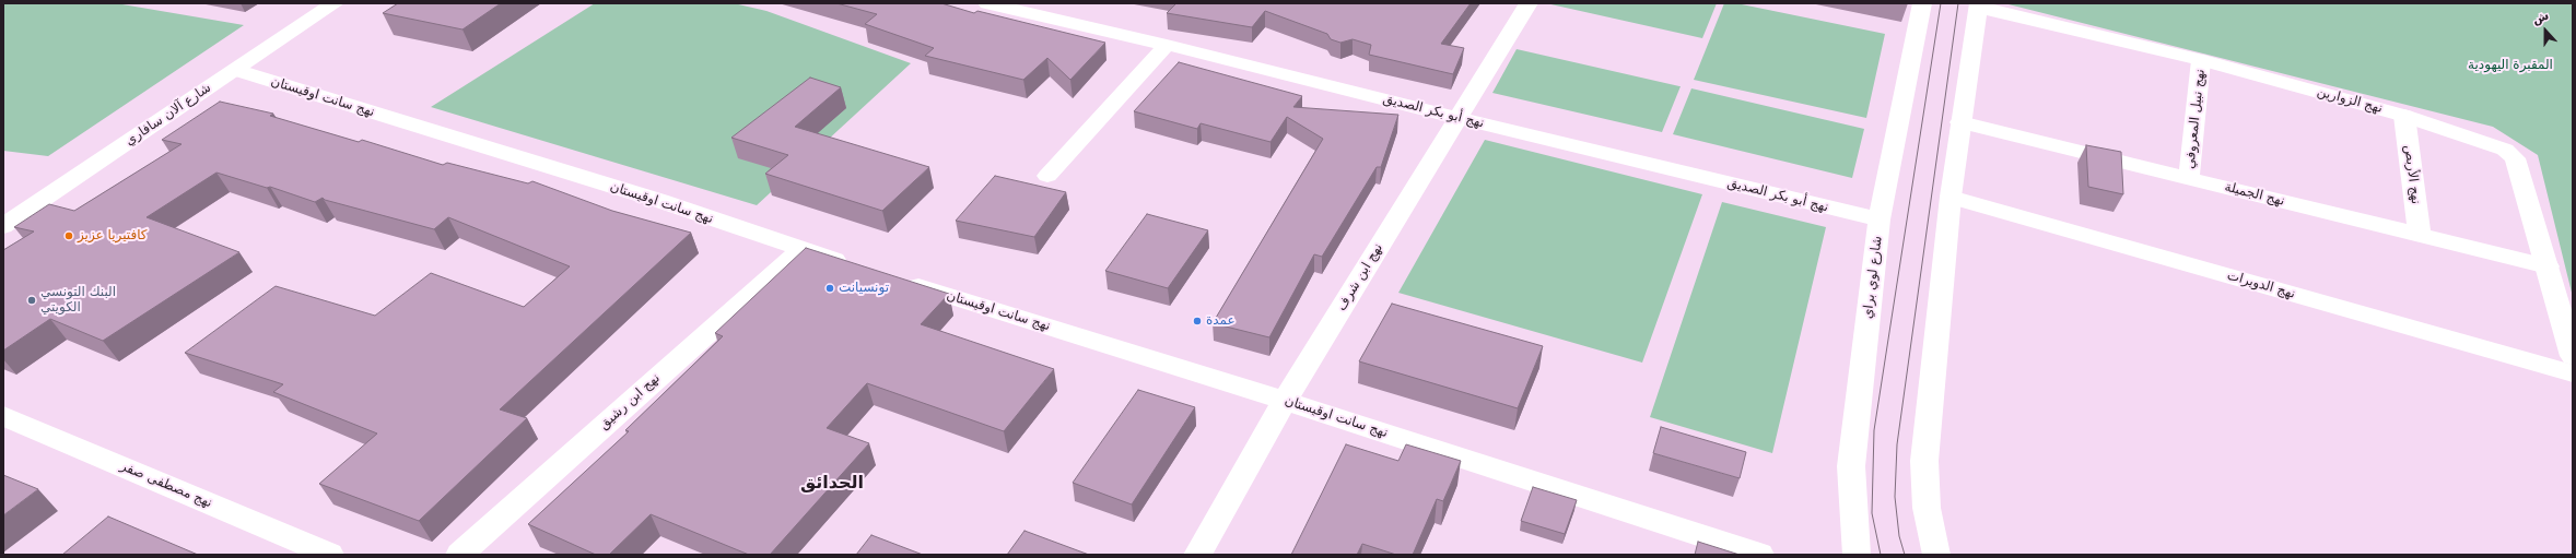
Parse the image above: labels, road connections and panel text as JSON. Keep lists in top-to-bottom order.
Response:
{
  "streets": {
    "street": [
      "نهج سانت اوقيستان",
      "نهج الزوارين",
      "نهج أبو بكر الصديق",
      "شارع آلان سافاري",
      "نهج نبيل المعروفي",
      "نهج الأربص",
      "نهج الجميلة",
      "نهج ابن شرف",
      "شارع لوي براي",
      "نهج الدويرات",
      "نهج ابن رشيق",
      "نهج مصطفى صفر"
    ]
  },
  "crossings": [
    ["نهج سانت اوقيستان", "شارع آلان سافاري"],
    ["نهج سانت اوقيستان", "نهج ابن شرف"],
    ["نهج سانت اوقيستان", "نهج ابن رشيق"],
    ["نهج الزوارين", "نهج نبيل المعروفي"],
    ["نهج الزوارين", "نهج الأربص"],
    ["نهج الزوارين", "نهج الجميلة"],
    ["نهج أبو بكر الصديق", "نهج ابن شرف"],
    ["نهج أبو بكر الصديق", "شارع لوي براي"],
    ["نهج نبيل المعروفي", "نهج الجميلة"],
    ["نهج الأربص", "نهج الجميلة"]
  ],
  "districts": ["الحدائق"],
  "parks": ["المقبرة اليهودية"],
  "places": [
    "كافتيريا عزيز",
    "تونسيانت",
    "البنك التونسي الكويتي",
    "عمدة"
  ],
  "north": "top"
}
